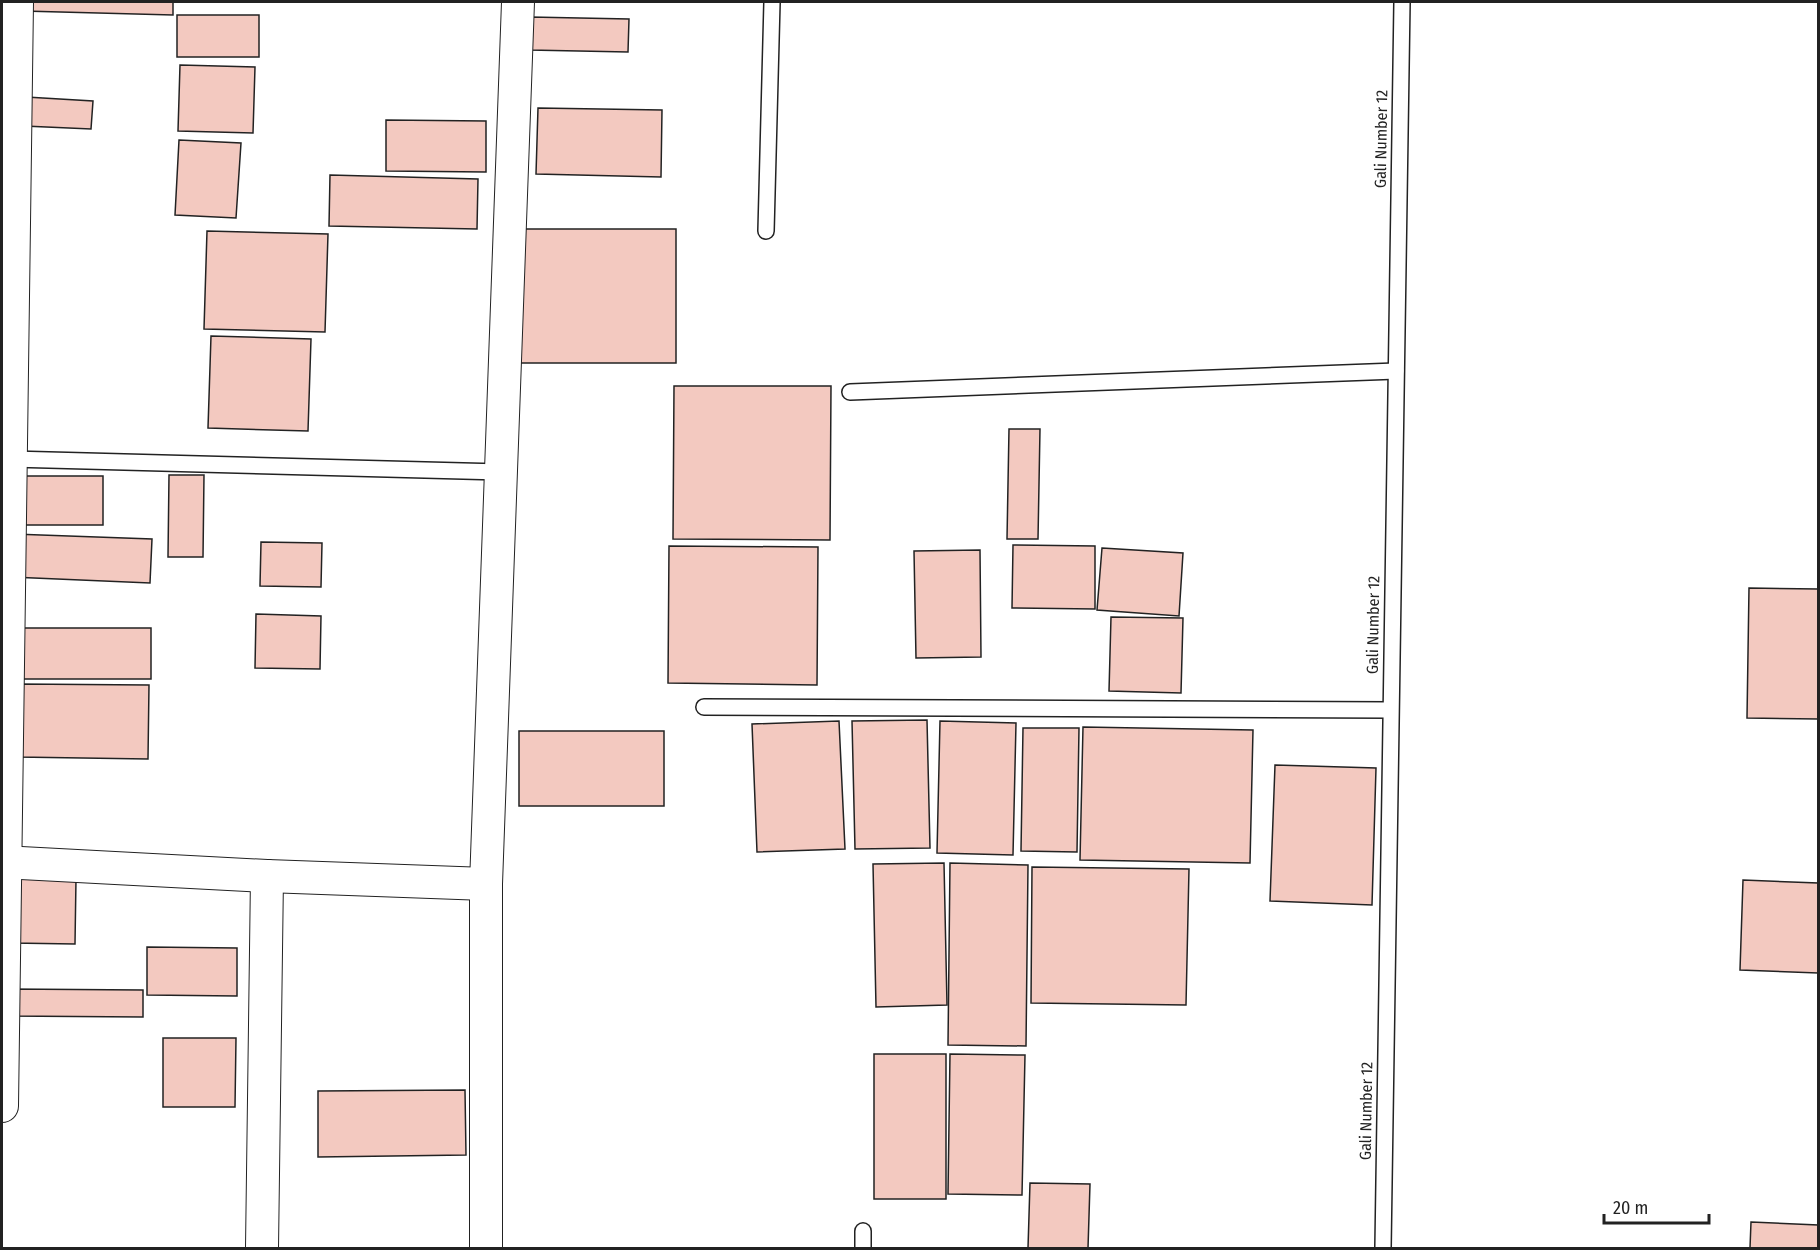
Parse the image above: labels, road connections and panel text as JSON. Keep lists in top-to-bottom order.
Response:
{
  "streets": {
    "lane": ["Gali Number 12"]
  },
  "scale_bar": "20 m"
}
